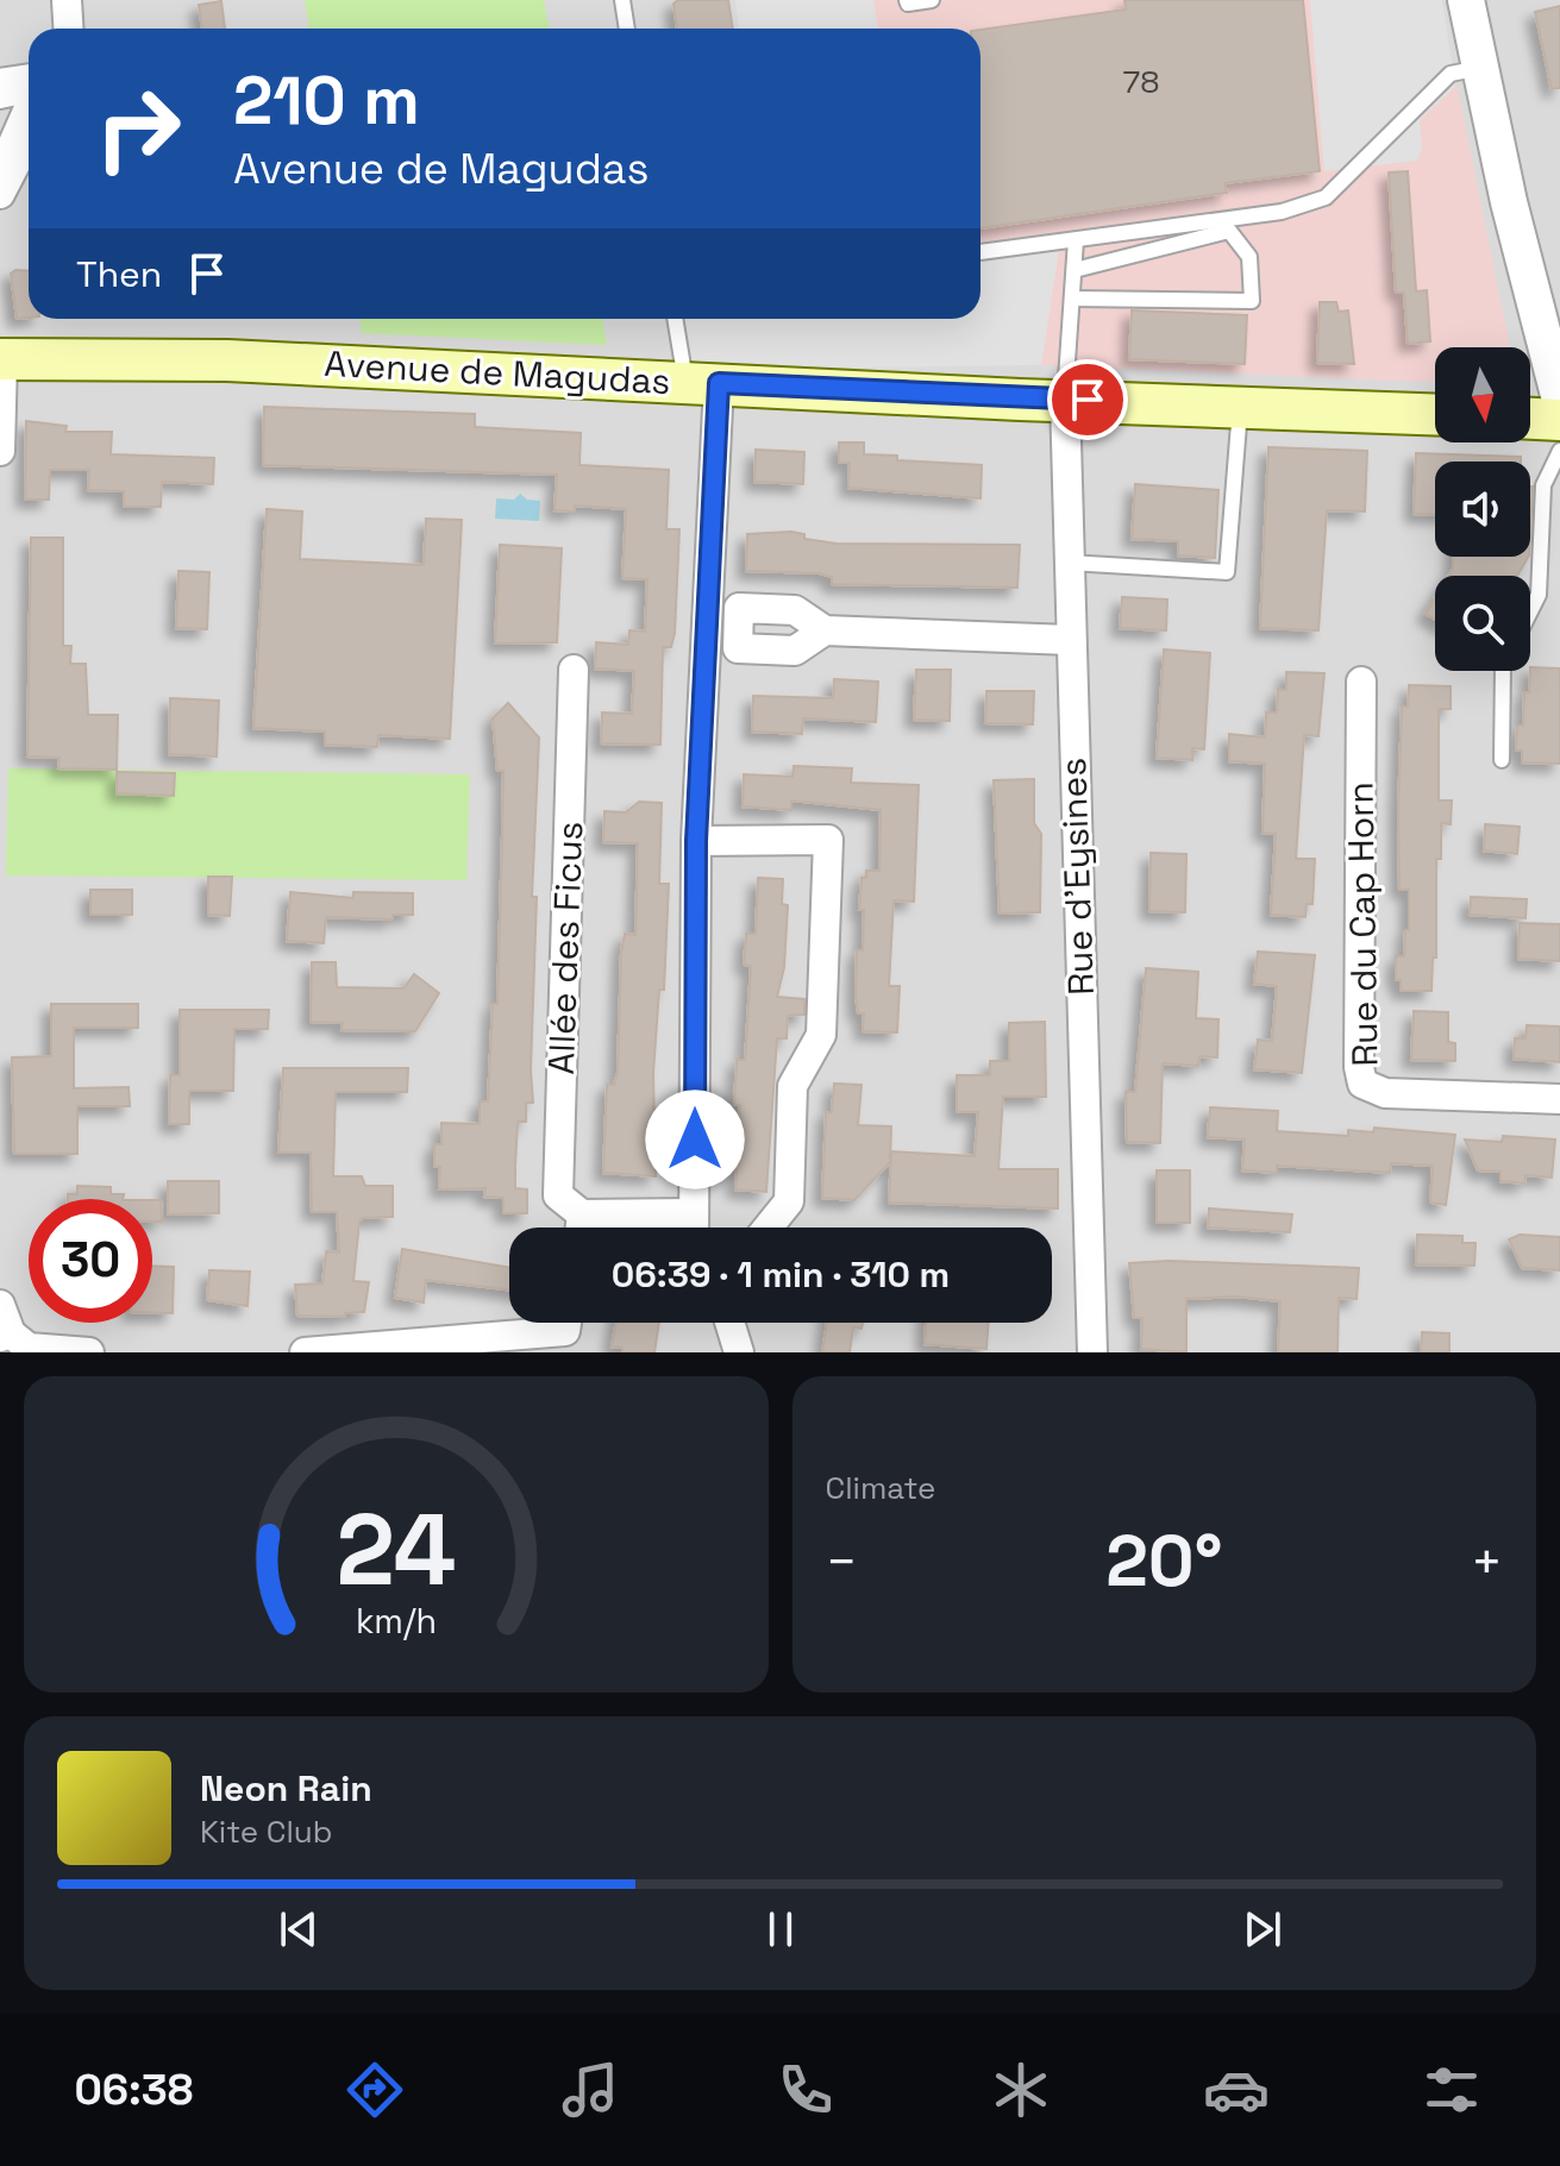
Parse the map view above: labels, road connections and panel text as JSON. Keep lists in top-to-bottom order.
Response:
{
  "streets": {
    "main road": ["Avenue de Magudas"],
    "street": ["Rue d'Eysines", "Rue du Cap Horn", "Allée des Ficus"]
  },
  "crossings": [
    ["Avenue de Magudas", "Rue d'Eysines"]
  ],
  "house_numbers": ["78"],
  "north": "bottom",
  "page": {
    "turn": ["210 m", "Avenue de Magudas"],
    "then": "Then",
    "limit": "30",
    "trip": "06:39 · 1 min · 310 m",
    "tile": "Climate",
    "heat": ["−", "20°", "+"],
    "song": ["Neon Rain", "Kite Club"],
    "tabs": "06:38",
    "gauge": ["24", "km/h"]
  }
}
